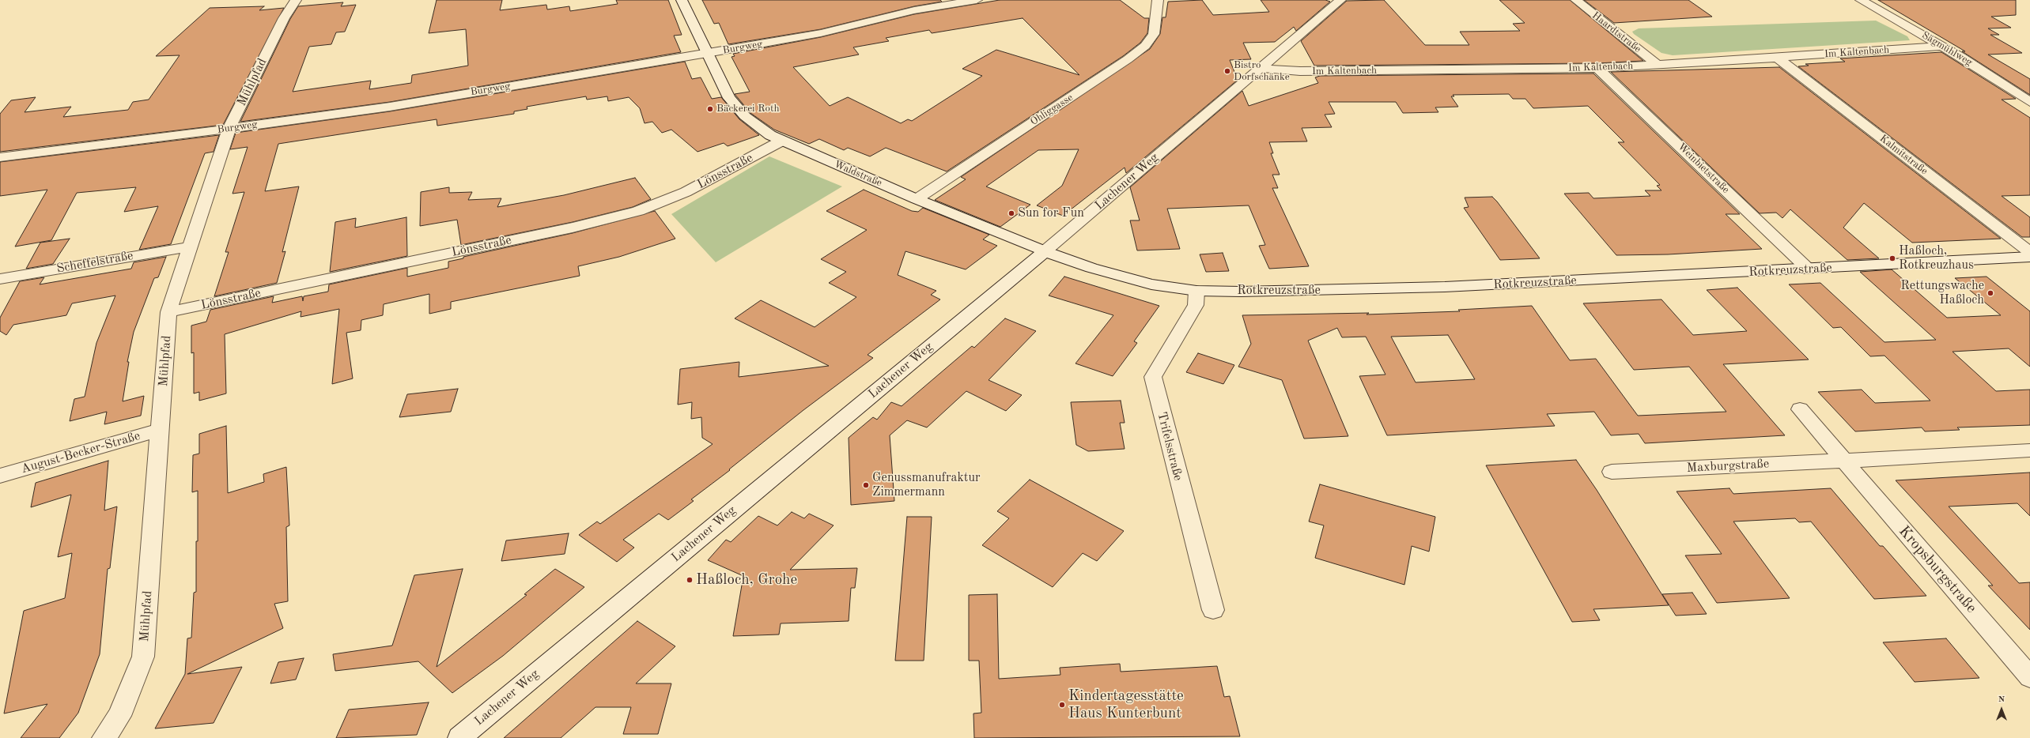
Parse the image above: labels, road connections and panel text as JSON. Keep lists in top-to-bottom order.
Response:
{
  "streets": {
    "street": [
      "Haardtstraße",
      "Burgweg",
      "Sägmühlweg",
      "Im Kaltenbach",
      "Mühlpfad",
      "Ohliggasse",
      "Kalmitstraße",
      "Weinbietstraße",
      "Lönsstraße",
      "Waldstraße",
      "Lachener Weg",
      "Scheffelstraße",
      "Rotkreuzstraße",
      "Trifelsstraße",
      "August-Becker-Straße",
      "Maxburgstraße",
      "Kropsburgstraße"
    ]
  },
  "crossings": [
    ["Haardtstraße", "Im Kaltenbach"],
    ["Burgweg", "Mühlpfad"],
    ["Burgweg", "Waldstraße"],
    ["Sägmühlweg", "Im Kaltenbach"],
    ["Im Kaltenbach", "Kalmitstraße"],
    ["Im Kaltenbach", "Weinbietstraße"],
    ["Im Kaltenbach", "Lachener Weg"],
    ["Mühlpfad", "Lönsstraße"],
    ["Mühlpfad", "Scheffelstraße"],
    ["Mühlpfad", "August-Becker-Straße"],
    ["Ohliggasse", "Waldstraße"],
    ["Weinbietstraße", "Rotkreuzstraße"],
    ["Lönsstraße", "Waldstraße"],
    ["Waldstraße", "Lachener Weg"],
    ["Waldstraße", "Rotkreuzstraße"],
    ["Lachener Weg", "Rotkreuzstraße"],
    ["Rotkreuzstraße", "Trifelsstraße"],
    ["Maxburgstraße", "Kropsburgstraße"]
  ],
  "places": [
    "Bistro Dorfschänke",
    "Bäckerei Roth",
    "Sun for Fun",
    "Haßloch, Rotkreuzhaus",
    "Rettungswache Haßloch",
    "Genussmanufraktur Zimmermann",
    "Haßloch, Grohe",
    "Kindertagesstätte Haus Kunterbunt"
  ],
  "north": "top"
}
